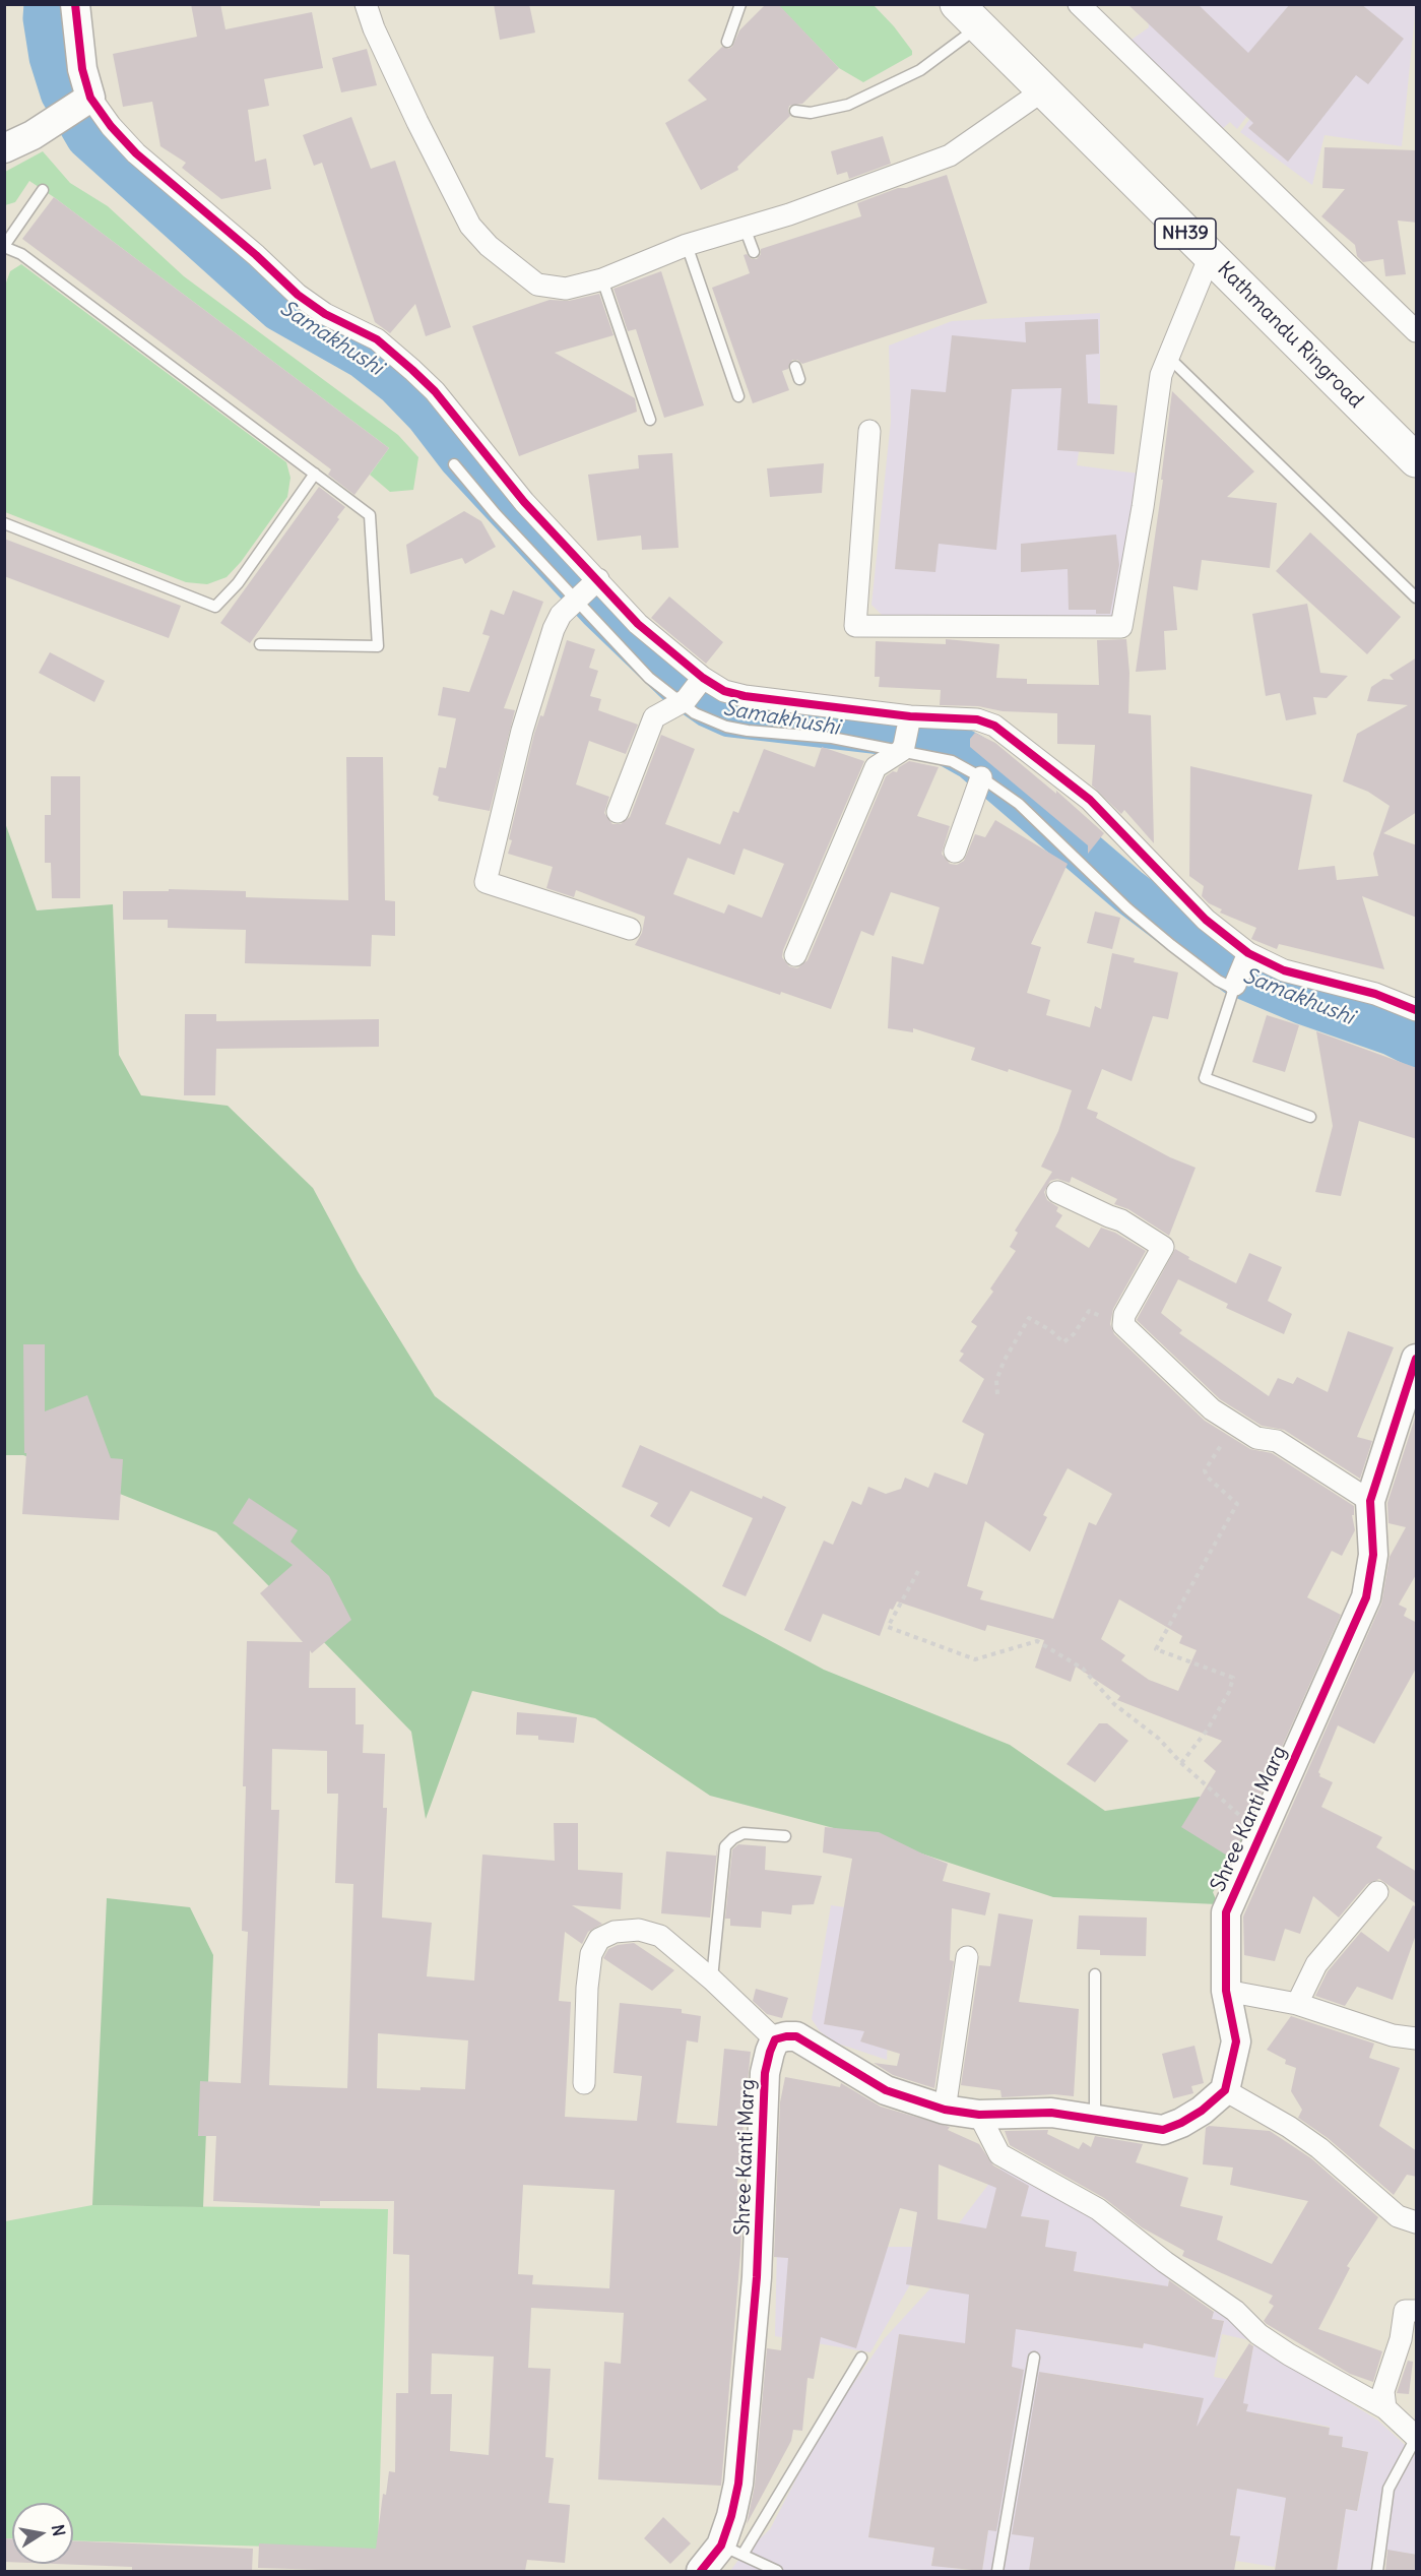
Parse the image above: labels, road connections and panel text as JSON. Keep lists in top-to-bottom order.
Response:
{
  "streets": {
    "highway": ["NH39", "Kathmandu Ringroad"],
    "street": ["Shree Kanti Marg"]
  },
  "water": ["Samakhushi"],
  "north": "right"
}
